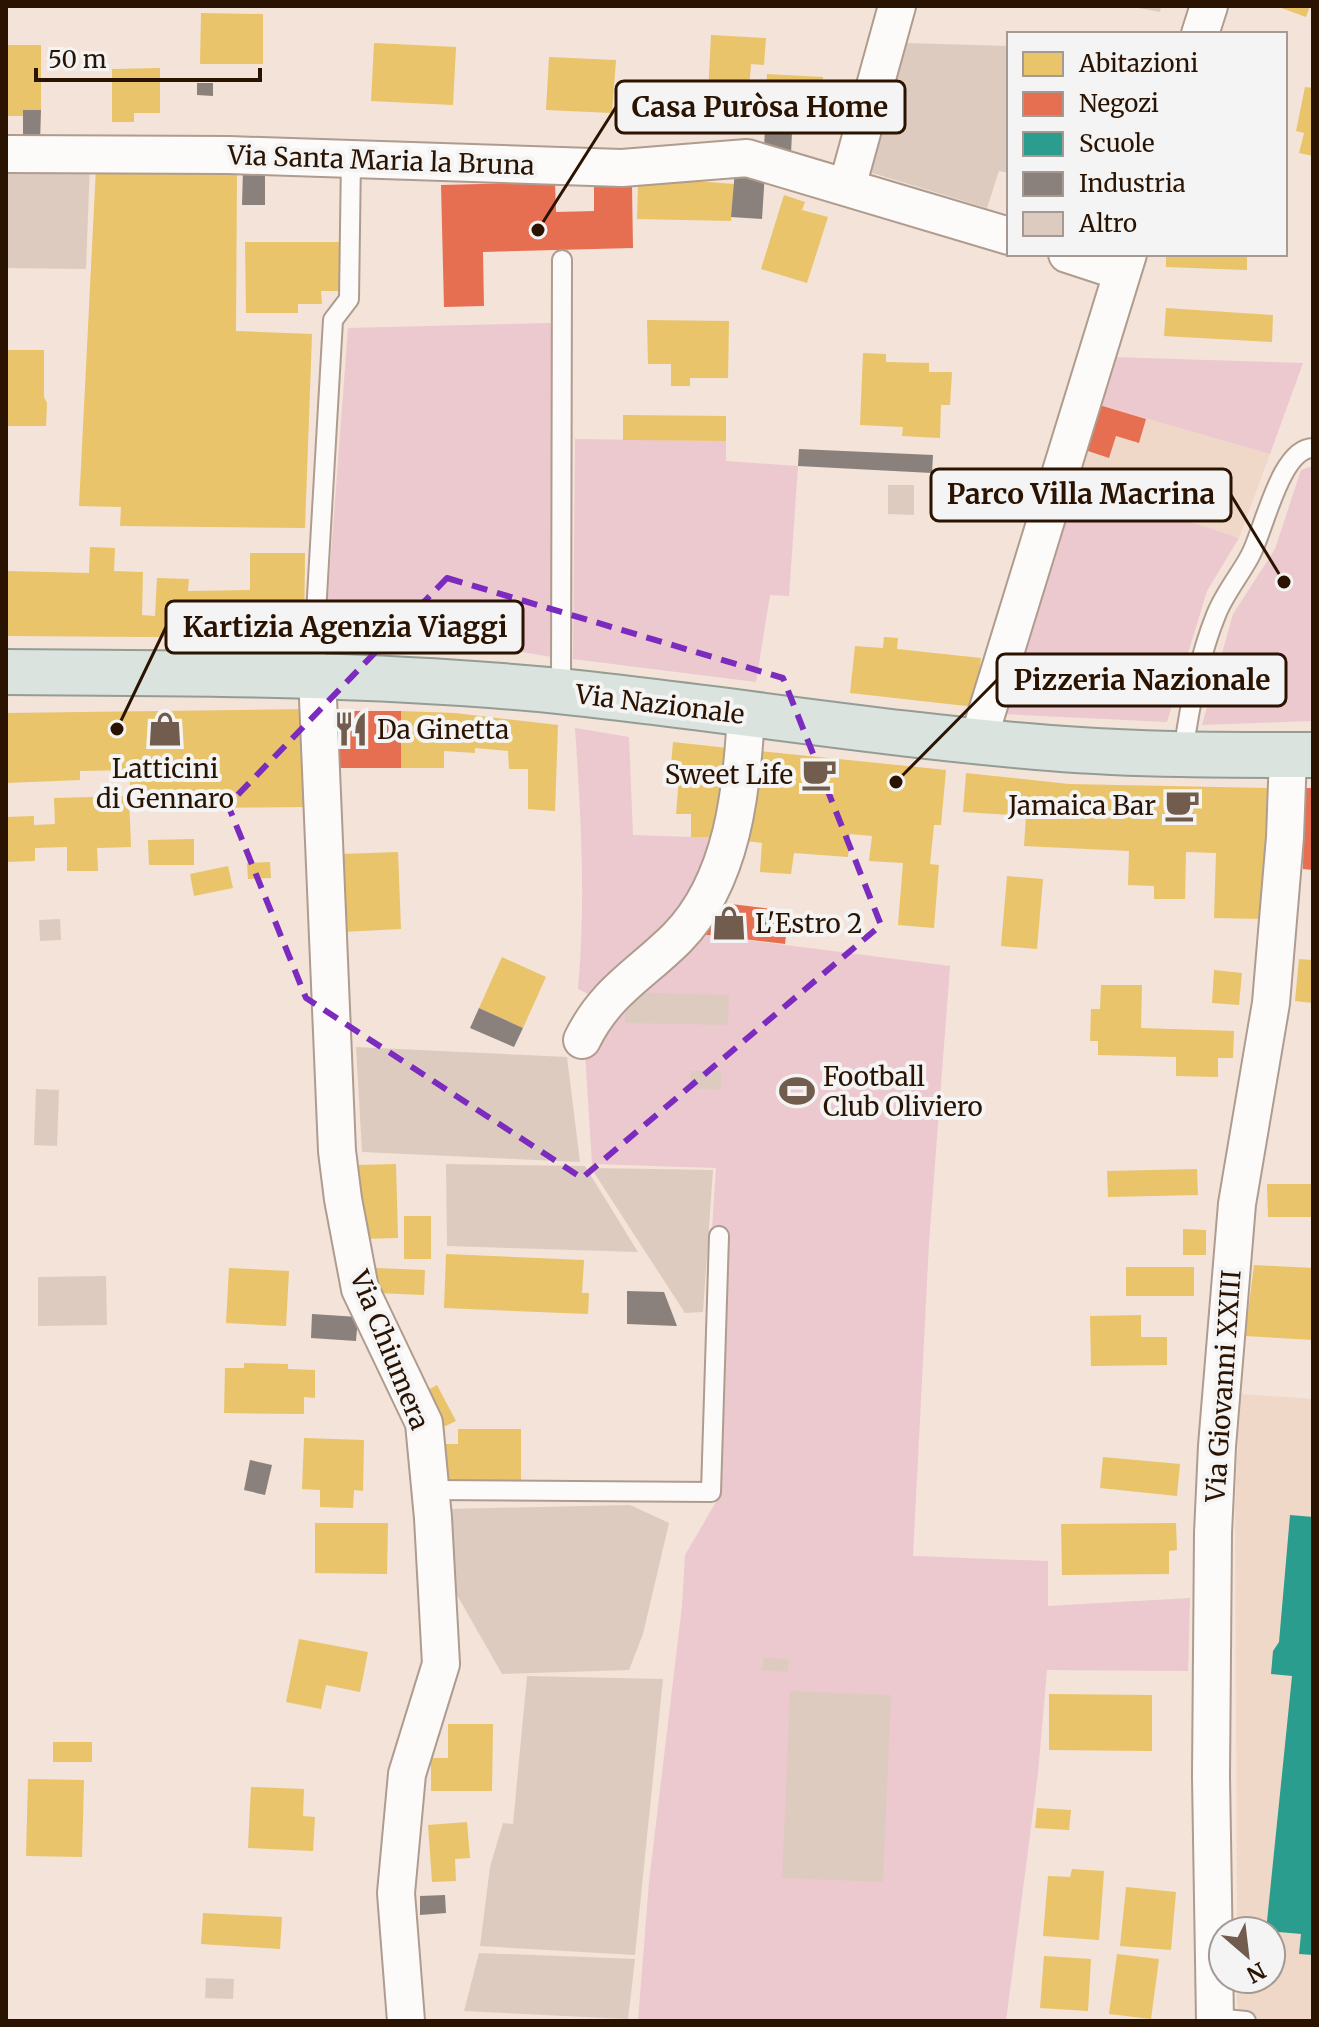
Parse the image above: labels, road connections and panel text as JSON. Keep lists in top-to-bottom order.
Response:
{
  "streets": {
    "main road": ["Via Nazionale"],
    "street": ["Via Santa Maria la Bruna", "Via Chiumera", "Via Giovanni XXIII"]
  },
  "crossings": [
    ["Via Nazionale", "Via Chiumera"],
    ["Via Nazionale", "Via Giovanni XXIII"]
  ],
  "places": {
    "other": [
      "Casa Puròsa Home",
      "Parco Villa Macrina",
      "Kartizia Agenzia Viaggi",
      "Pizzeria Nazionale"
    ],
    "shop": ["Latticini di Gennaro", "L'Estro 2"],
    "restaurant": ["Da Ginetta"],
    "cafe": ["Sweet Life", "Jamaica Bar"],
    "sports": ["Football Club Oliviero"]
  },
  "legend": [
    "Abitazioni",
    "Negozi",
    "Scuole",
    "Industria",
    "Altro"
  ],
  "scale_bar": "50 m",
  "north": "bottom right"
}
